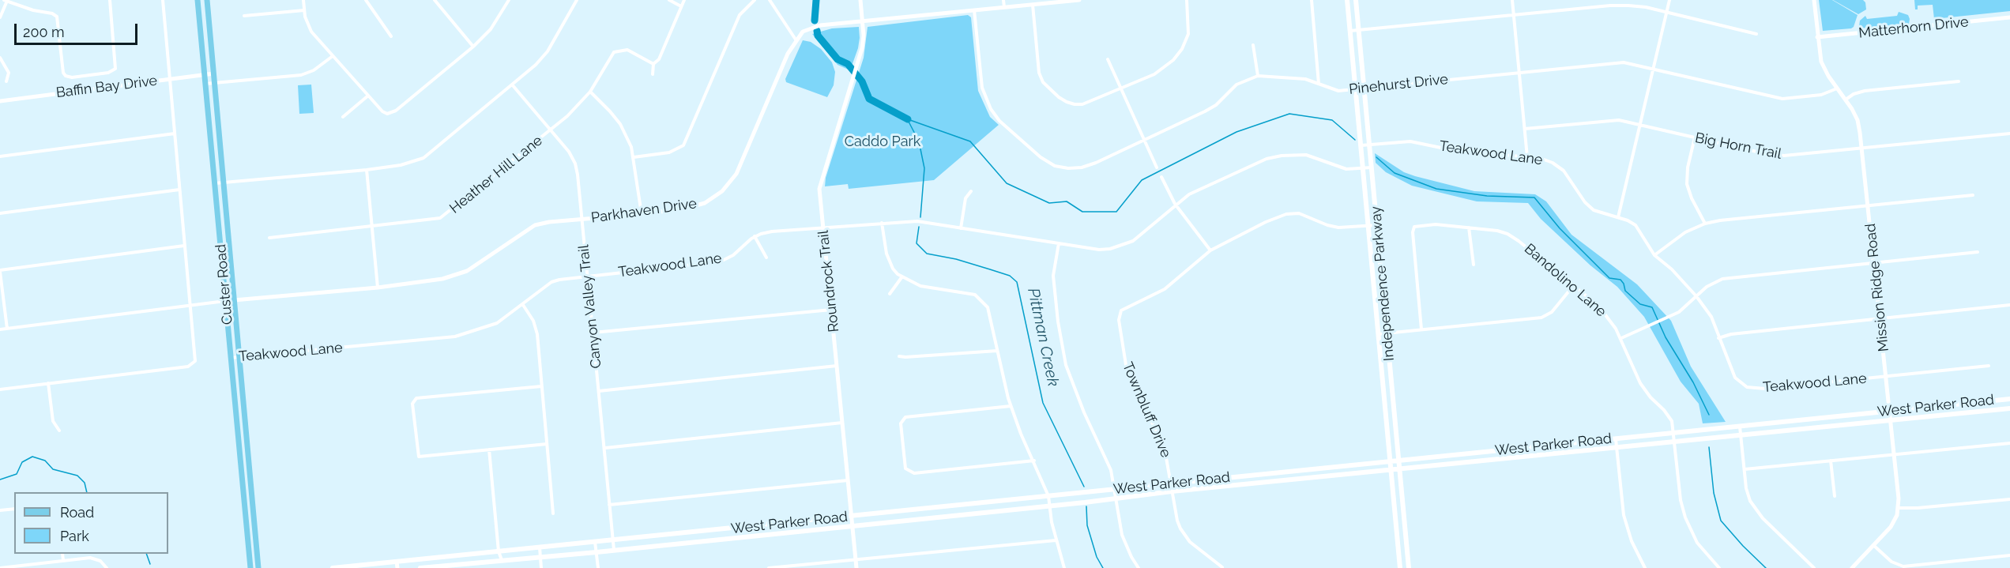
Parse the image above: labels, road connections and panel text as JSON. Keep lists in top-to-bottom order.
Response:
{
  "streets": {
    "main road": ["Independence Parkway", "Custer Road", "West Parker Road"],
    "street": [
      "Matterhorn Drive",
      "Pinehurst Drive",
      "Baffin Bay Drive",
      "Big Horn Trail",
      "Teakwood Lane",
      "Heather Hill Lane",
      "Parkhaven Drive",
      "Bandolino Lane",
      "Roundrock Trail",
      "Mission Ridge Road",
      "Canyon Valley Trail",
      "Townbluff Drive"
    ]
  },
  "crossings": [
    ["Matterhorn Drive", "Mission Ridge Road"],
    ["Pinehurst Drive", "Independence Parkway"],
    ["Pinehurst Drive", "Mission Ridge Road"],
    ["Baffin Bay Drive", "Custer Road"],
    ["Big Horn Trail", "Mission Ridge Road"],
    ["Teakwood Lane", "Roundrock Trail"],
    ["Teakwood Lane", "Independence Parkway"],
    ["Teakwood Lane", "Custer Road"],
    ["Teakwood Lane", "Mission Ridge Road"],
    ["Teakwood Lane", "Canyon Valley Trail"],
    ["Heather Hill Lane", "Canyon Valley Trail"],
    ["Parkhaven Drive", "Custer Road"],
    ["Parkhaven Drive", "Canyon Valley Trail"],
    ["Bandolino Lane", "West Parker Road"],
    ["Roundrock Trail", "West Parker Road"],
    ["Independence Parkway", "West Parker Road"],
    ["Independence Parkway", "Townbluff Drive"],
    ["Mission Ridge Road", "West Parker Road"],
    ["Canyon Valley Trail", "West Parker Road"],
    ["West Parker Road", "Townbluff Drive"]
  ],
  "water": ["Pittman Creek"],
  "parks": ["Caddo Park"],
  "legend": ["Road", "Park"],
  "scale_bar": "200 m"
}
